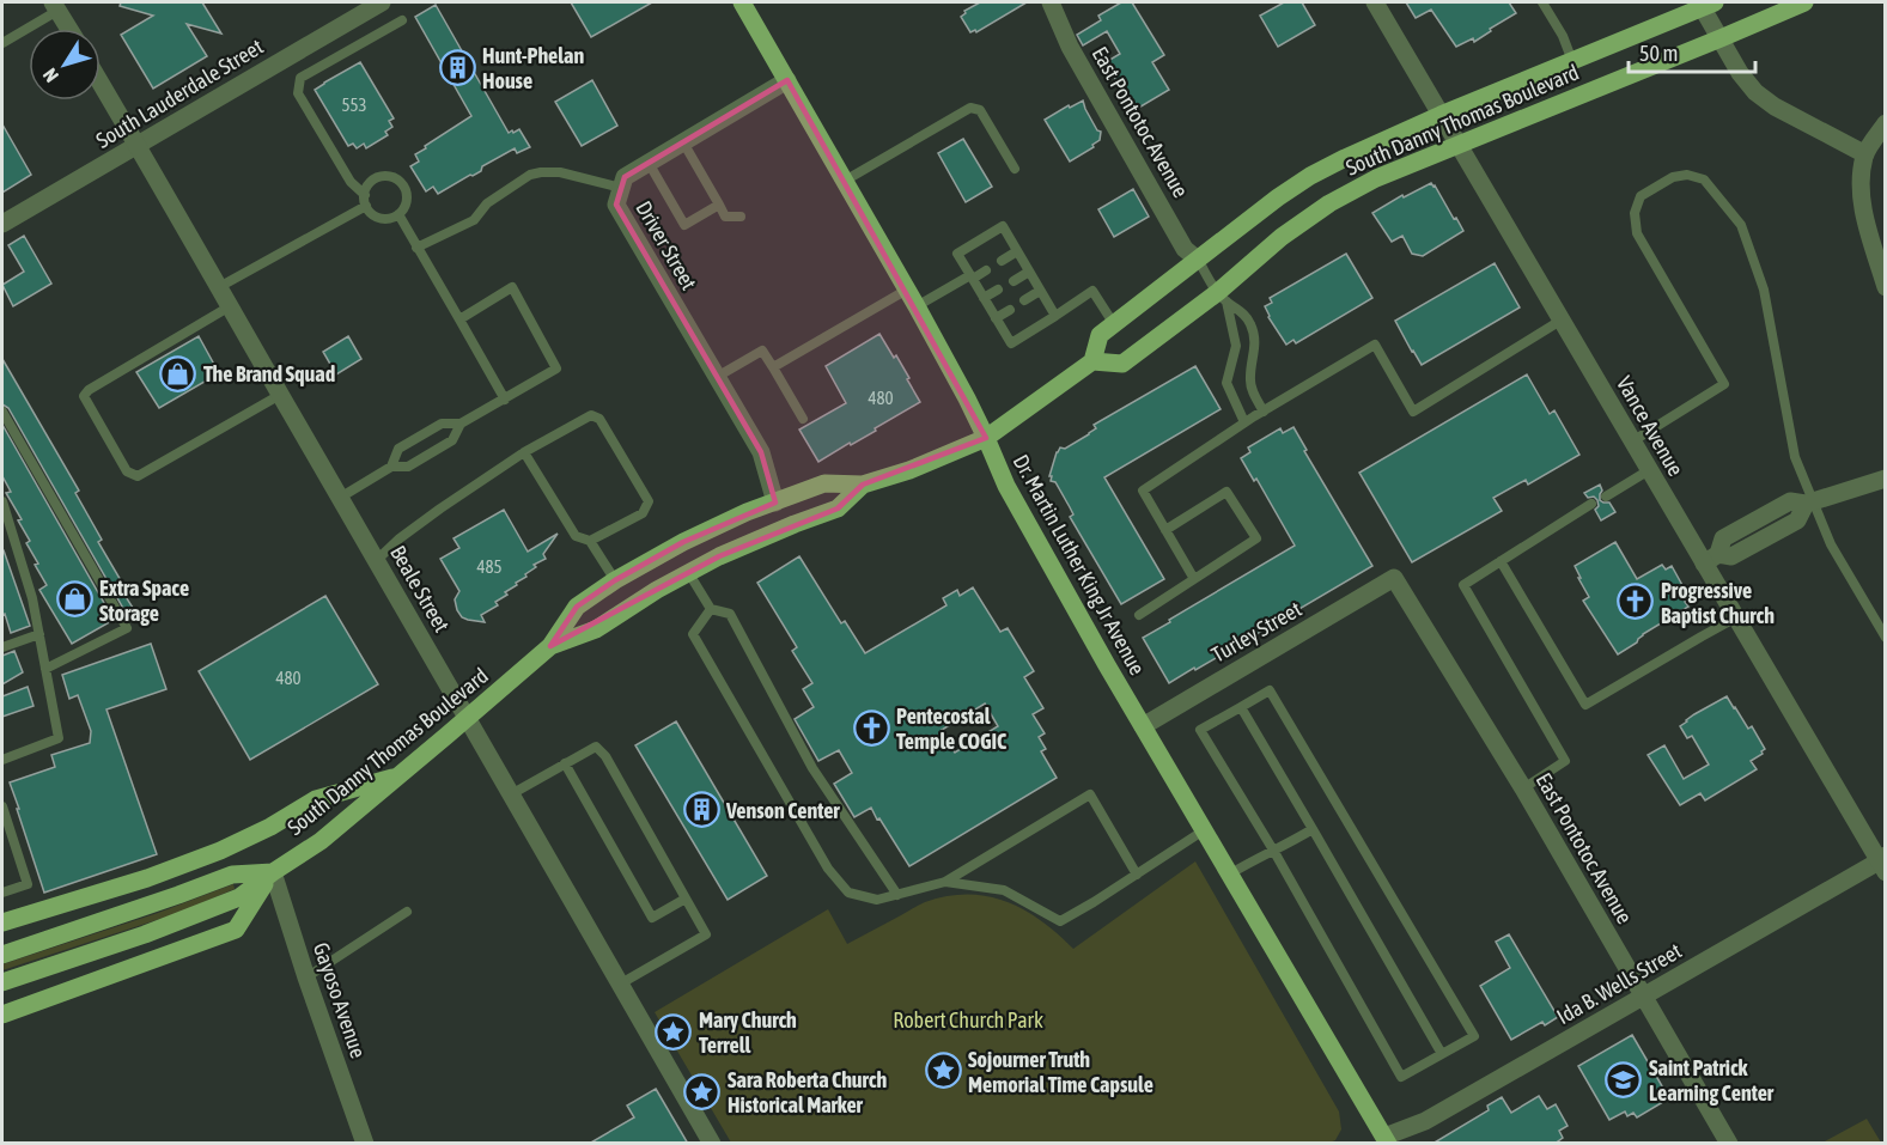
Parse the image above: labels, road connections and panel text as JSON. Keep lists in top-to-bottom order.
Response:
{
  "streets": {
    "main road": ["South Danny Thomas Boulevard", "Dr. Martin Luther King Jr Avenue"],
    "street": [
      "South Lauderdale Street",
      "East Pontotoc Avenue",
      "Driver Street",
      "Vance Avenue",
      "Beale Street",
      "Turley Street",
      "Ida B. Wells Street",
      "Gayoso Avenue"
    ]
  },
  "crossings": [
    ["South Lauderdale Street", "Beale Street"],
    ["South Danny Thomas Boulevard", "East Pontotoc Avenue"],
    ["South Danny Thomas Boulevard", "Driver Street"],
    ["South Danny Thomas Boulevard", "Vance Avenue"],
    ["South Danny Thomas Boulevard", "Dr. Martin Luther King Jr Avenue"],
    ["South Danny Thomas Boulevard", "Beale Street"],
    ["South Danny Thomas Boulevard", "Gayoso Avenue"],
    ["East Pontotoc Avenue", "Turley Street"],
    ["East Pontotoc Avenue", "Ida B. Wells Street"],
    ["Driver Street", "Dr. Martin Luther King Jr Avenue"],
    ["Vance Avenue", "Ida B. Wells Street"],
    ["Dr. Martin Luther King Jr Avenue", "Turley Street"],
    ["Dr. Martin Luther King Jr Avenue", "Ida B. Wells Street"]
  ],
  "parks": ["Robert Church Park"],
  "places": {
    "building": ["Hunt-Phelan House", "Venson Center"],
    "shop": ["The Brand Squad", "Extra Space Storage"],
    "church": ["Progressive Baptist Church", "Pentecostal Temple COGIC"],
    "place": ["Mary Church Terrell", "Sojourner Truth Memorial Time Capsule", "Sara Roberta Church Historical Marker"],
    "school or university": ["Saint Patrick Learning Center"]
  },
  "house_numbers": [
    "553",
    "480",
    "485",
    "480"
  ],
  "scale_bar": "50 m",
  "north": "bottom left"
}
